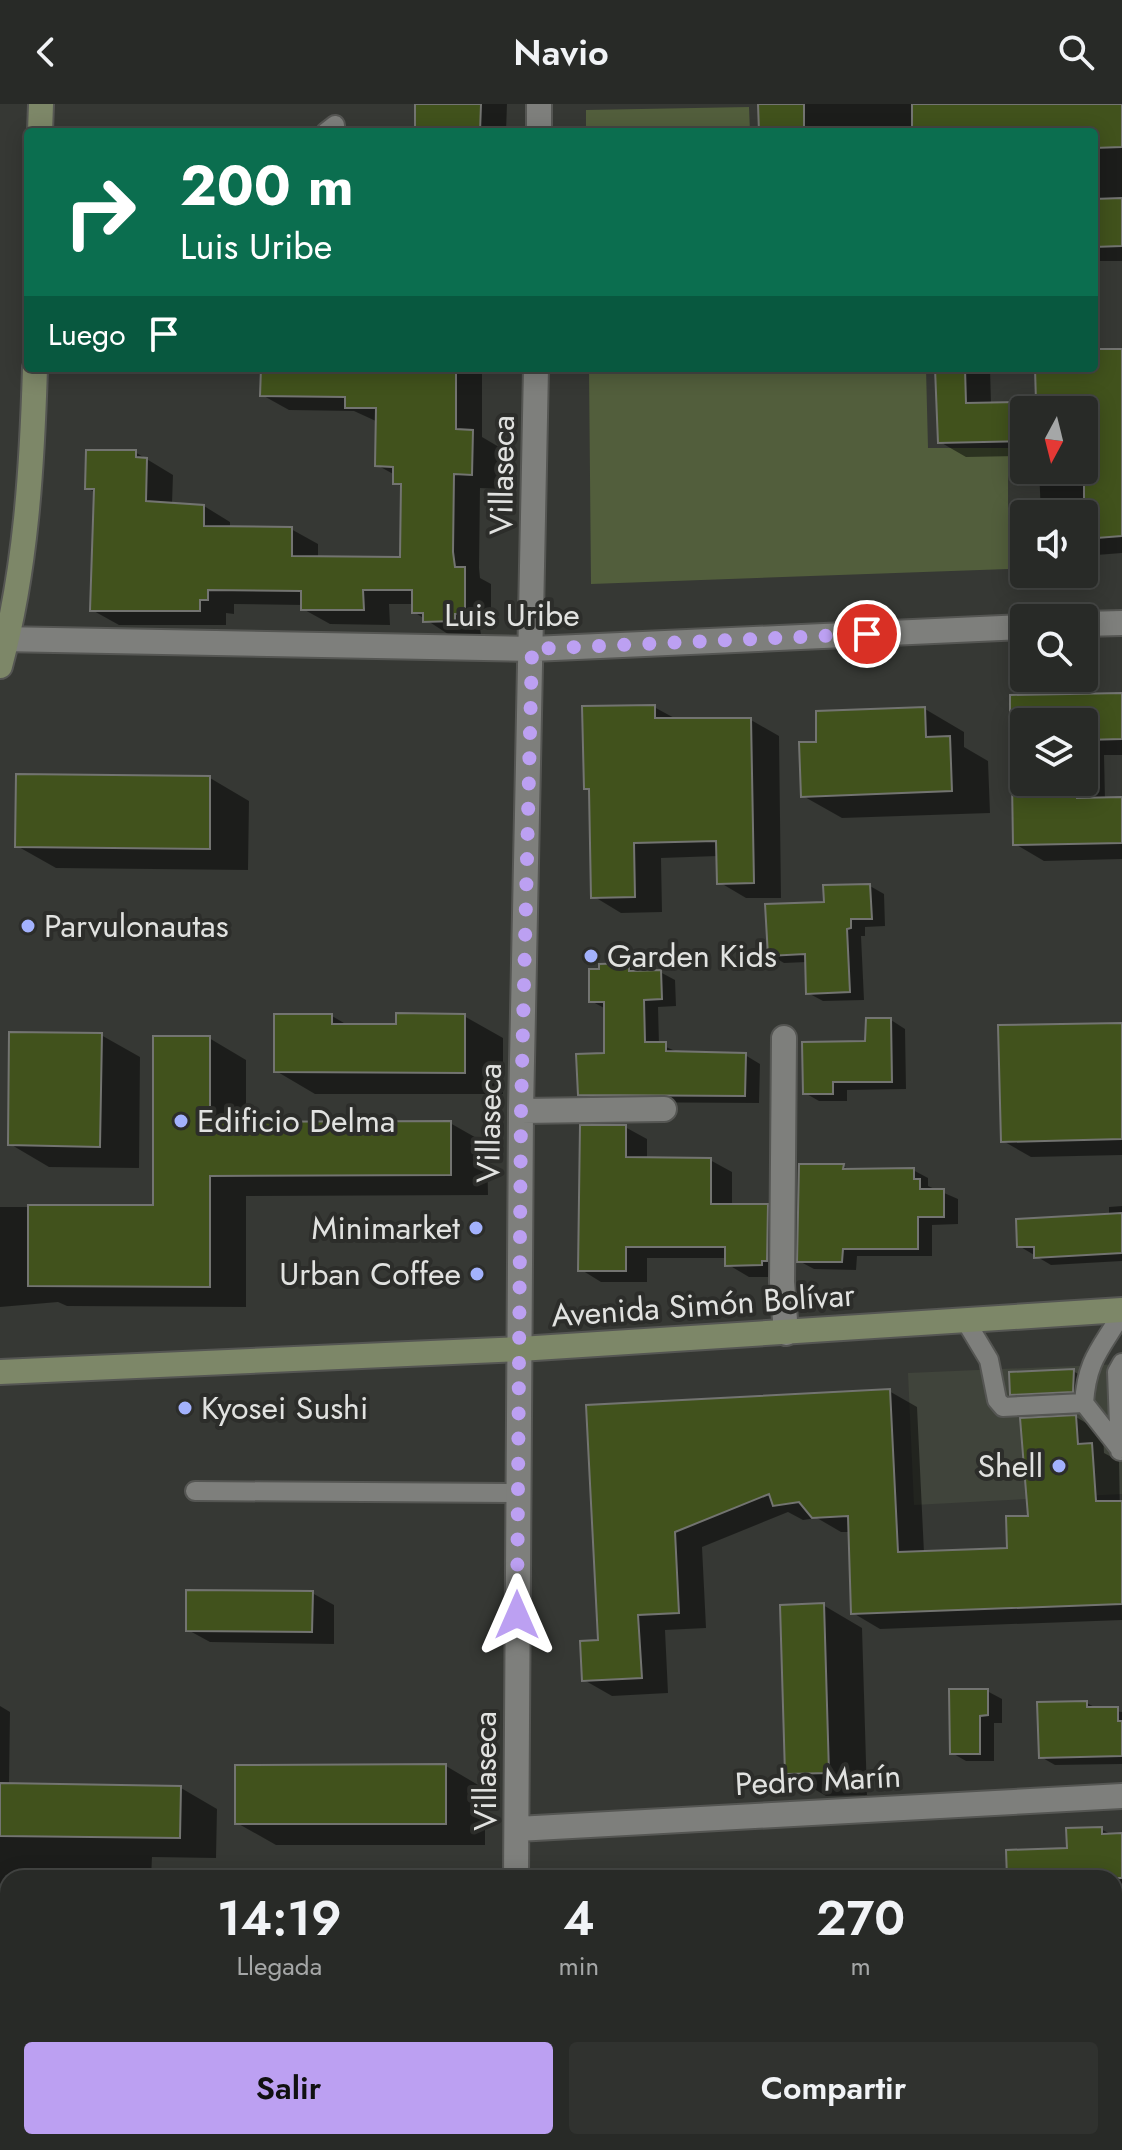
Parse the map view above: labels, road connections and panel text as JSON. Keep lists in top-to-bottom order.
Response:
{
  "streets": {
    "street": [
      "Villaseca",
      "Luis Uribe",
      "Avenida Simón Bolívar",
      "Pedro Marín"
    ]
  },
  "crossings": [
    ["Villaseca", "Luis Uribe"],
    ["Villaseca", "Avenida Simón Bolívar"],
    ["Villaseca", "Pedro Marín"]
  ],
  "places": [
    "Parvulonautas",
    "Garden Kids",
    "Edificio Delma",
    "Minimarket",
    "Urban Coffee",
    "Kyosei Sushi",
    "Shell"
  ],
  "north": "bottom",
  "page": {
    "header": "Navio",
    "turn": ["200 m", "Luis Uribe"],
    "then": "Luego",
    "eta": [
      "14:19",
      "Llegada",
      "4",
      "min",
      "270",
      "m"
    ],
    "buttons": ["Salir", "Compartir"]
  }
}
